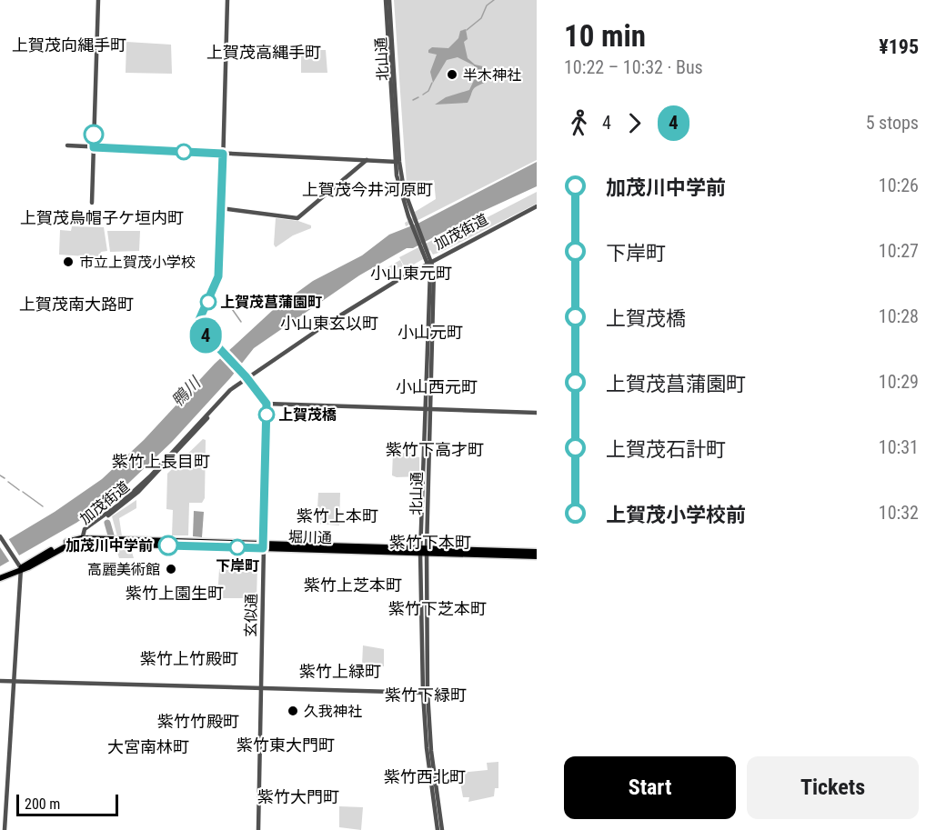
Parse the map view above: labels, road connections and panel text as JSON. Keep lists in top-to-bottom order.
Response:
{
  "streets": {
    "main road": ["加茂街道", "堀川通"],
    "street": ["北山通", "玄似通"]
  },
  "crossings": [
    ["北山通", "加茂街道"],
    ["北山通", "堀川通"],
    ["加茂街道", "堀川通"],
    ["堀川通", "玄似通"]
  ],
  "districts": [
    "上賀茂向縄手町",
    "上賀茂高縄手町",
    "上賀茂今井河原町",
    "上賀茂烏帽子ケ垣内町",
    "小山東元町",
    "上賀茂南大路町",
    "小山東玄以町",
    "小山元町",
    "小山西元町",
    "紫竹下高才町",
    "紫竹上長目町",
    "紫竹上本町",
    "紫竹下本町",
    "紫竹上芝本町",
    "紫竹上園生町",
    "紫竹下芝本町",
    "紫竹上竹殿町",
    "紫竹上緑町",
    "紫竹下緑町",
    "紫竹竹殿町",
    "紫竹東大門町",
    "大宮南林町",
    "紫竹西北町",
    "紫竹大門町"
  ],
  "water": ["鴨川"],
  "places": [
    "半木神社",
    "市立上賀茂小学校",
    "上賀茂菖蒲園町",
    "上賀茂橋",
    "加茂川中学前",
    "下岸町",
    "高麗美術館",
    "久我神社"
  ],
  "lines": ["bus line 4"],
  "scale_bar": "200 m",
  "page": {
    "on_map": "4",
    "heading": ["10 min", "10:22 – 10:32 · Bus", "¥195"],
    "legs": ["4", "4", "5 stops"],
    "list": [
      {
        "name": "加茂川中学前",
        "value": "10:26"
      },
      {
        "name": "下岸町",
        "value": "10:27"
      },
      {
        "name": "上賀茂橋",
        "value": "10:28"
      },
      {
        "name": "上賀茂菖蒲園町",
        "value": "10:29"
      },
      {
        "name": "上賀茂石計町",
        "value": "10:31"
      },
      {
        "name": "上賀茂小学校前",
        "value": "10:32"
      }
    ],
    "buttons": ["Start", "Tickets"],
    "scale": "200 m"
  }
}
